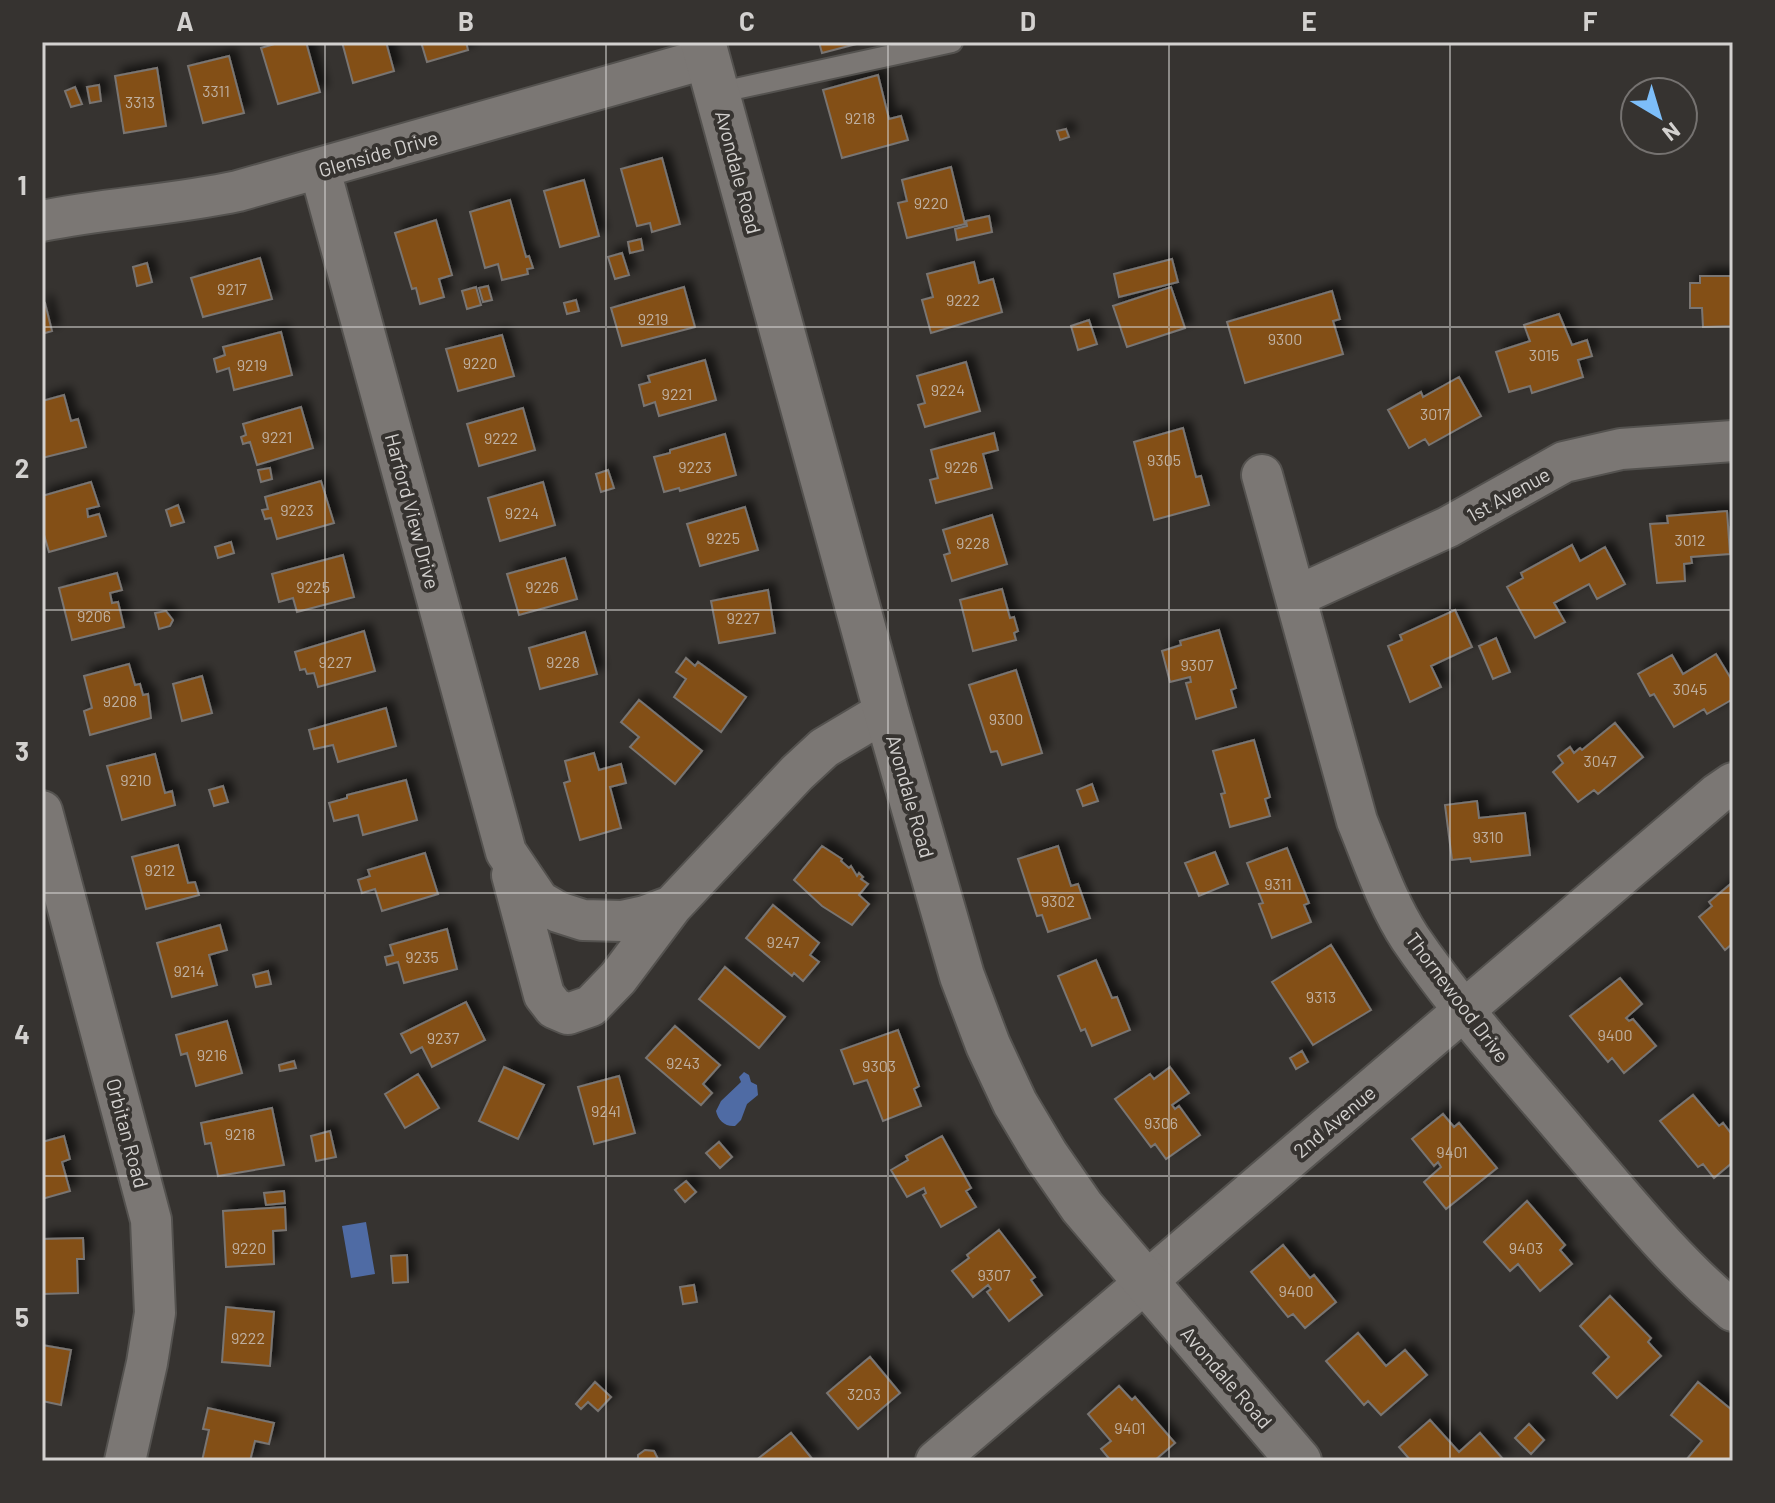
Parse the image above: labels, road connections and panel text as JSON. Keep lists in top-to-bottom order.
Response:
{
  "streets": {
    "street": [
      "Glenside Drive",
      "Avondale Road",
      "1st Avenue",
      "Harford View Drive",
      "Thornewood Drive",
      "2nd Avenue",
      "Orbitan Road"
    ]
  },
  "crossings": [
    ["Glenside Drive", "Avondale Road"],
    ["Glenside Drive", "Harford View Drive"],
    ["Avondale Road", "Harford View Drive"],
    ["Avondale Road", "2nd Avenue"],
    ["1st Avenue", "Thornewood Drive"],
    ["Thornewood Drive", "2nd Avenue"]
  ],
  "house_numbers": [
    "3311",
    "3313",
    "9218",
    "9220",
    "9217",
    "9222",
    "9219",
    "9300",
    "3015",
    "9220",
    "9219",
    "9224",
    "9221",
    "3017",
    "9221",
    "9222",
    "9305",
    "9223",
    "9226",
    "9223",
    "9224",
    "9225",
    "3012",
    "9228",
    "9225",
    "9226",
    "9206",
    "9227",
    "9227",
    "9228",
    "9307",
    "3045",
    "9208",
    "9300",
    "3047",
    "9210",
    "9310",
    "9212",
    "9311",
    "9302",
    "9247",
    "9235",
    "9214",
    "9313",
    "9400",
    "9237",
    "9216",
    "9243",
    "9303",
    "9241",
    "9306",
    "9218",
    "9401",
    "9220",
    "9403",
    "9307",
    "9400",
    "9222",
    "3203",
    "9401"
  ],
  "north": "bottom right",
  "grid": {
    "columns": [
      "A",
      "B",
      "C",
      "D",
      "E",
      "F"
    ],
    "rows": [
      "1",
      "2",
      "3",
      "4",
      "5"
    ]
  }
}
